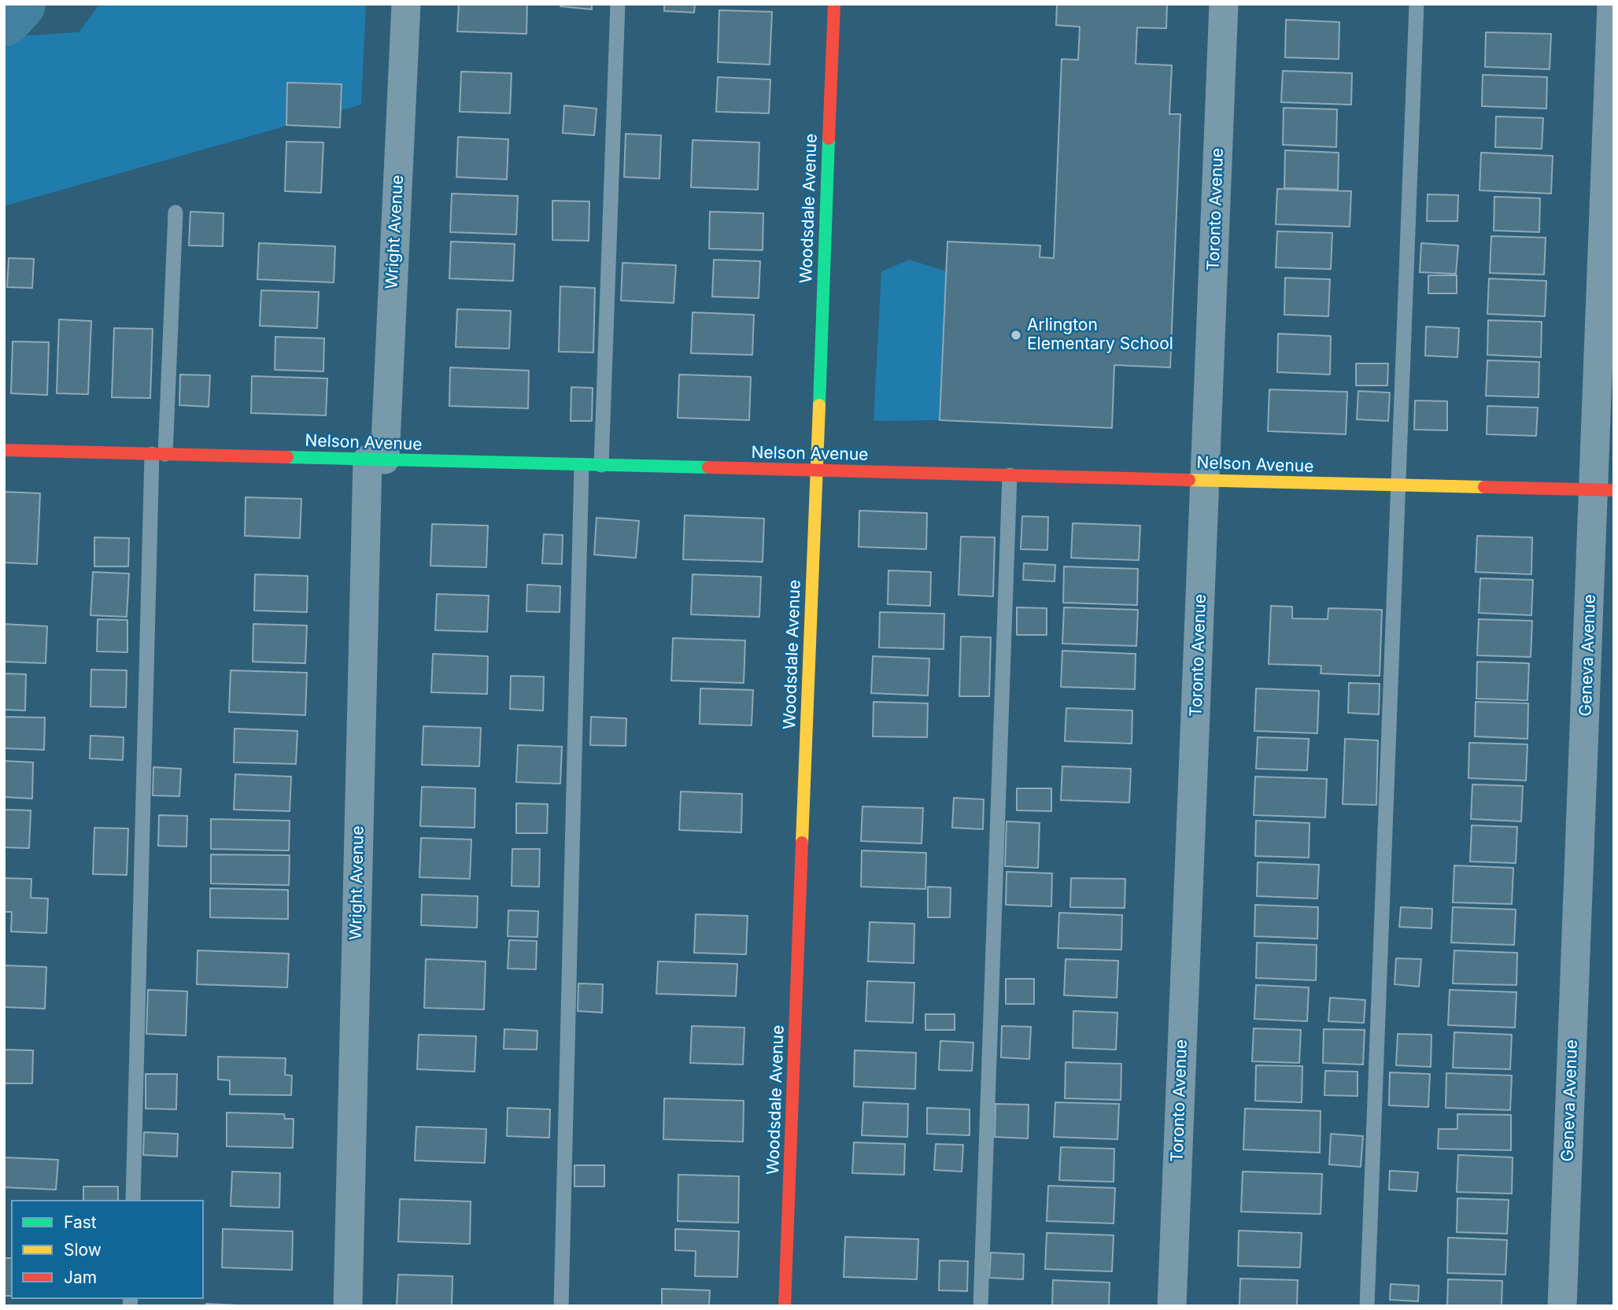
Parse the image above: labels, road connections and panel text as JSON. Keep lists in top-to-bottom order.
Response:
{
  "streets": {
    "street": [
      "Woodsdale Avenue",
      "Toronto Avenue",
      "Wright Avenue",
      "Nelson Avenue",
      "Geneva Avenue"
    ]
  },
  "crossings": [
    ["Woodsdale Avenue", "Nelson Avenue"],
    ["Toronto Avenue", "Nelson Avenue"],
    ["Wright Avenue", "Nelson Avenue"],
    ["Nelson Avenue", "Geneva Avenue"]
  ],
  "places": ["Arlington Elementary School"],
  "legend": ["Fast", "Slow", "Jam"]
}
